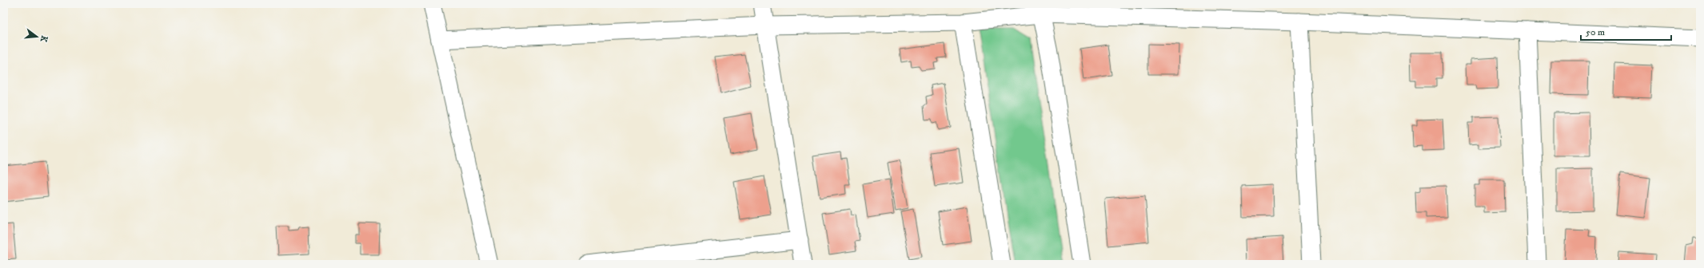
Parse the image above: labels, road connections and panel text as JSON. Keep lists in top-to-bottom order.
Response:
{
  "scale_bar": "50 m",
  "north": "right"
}
